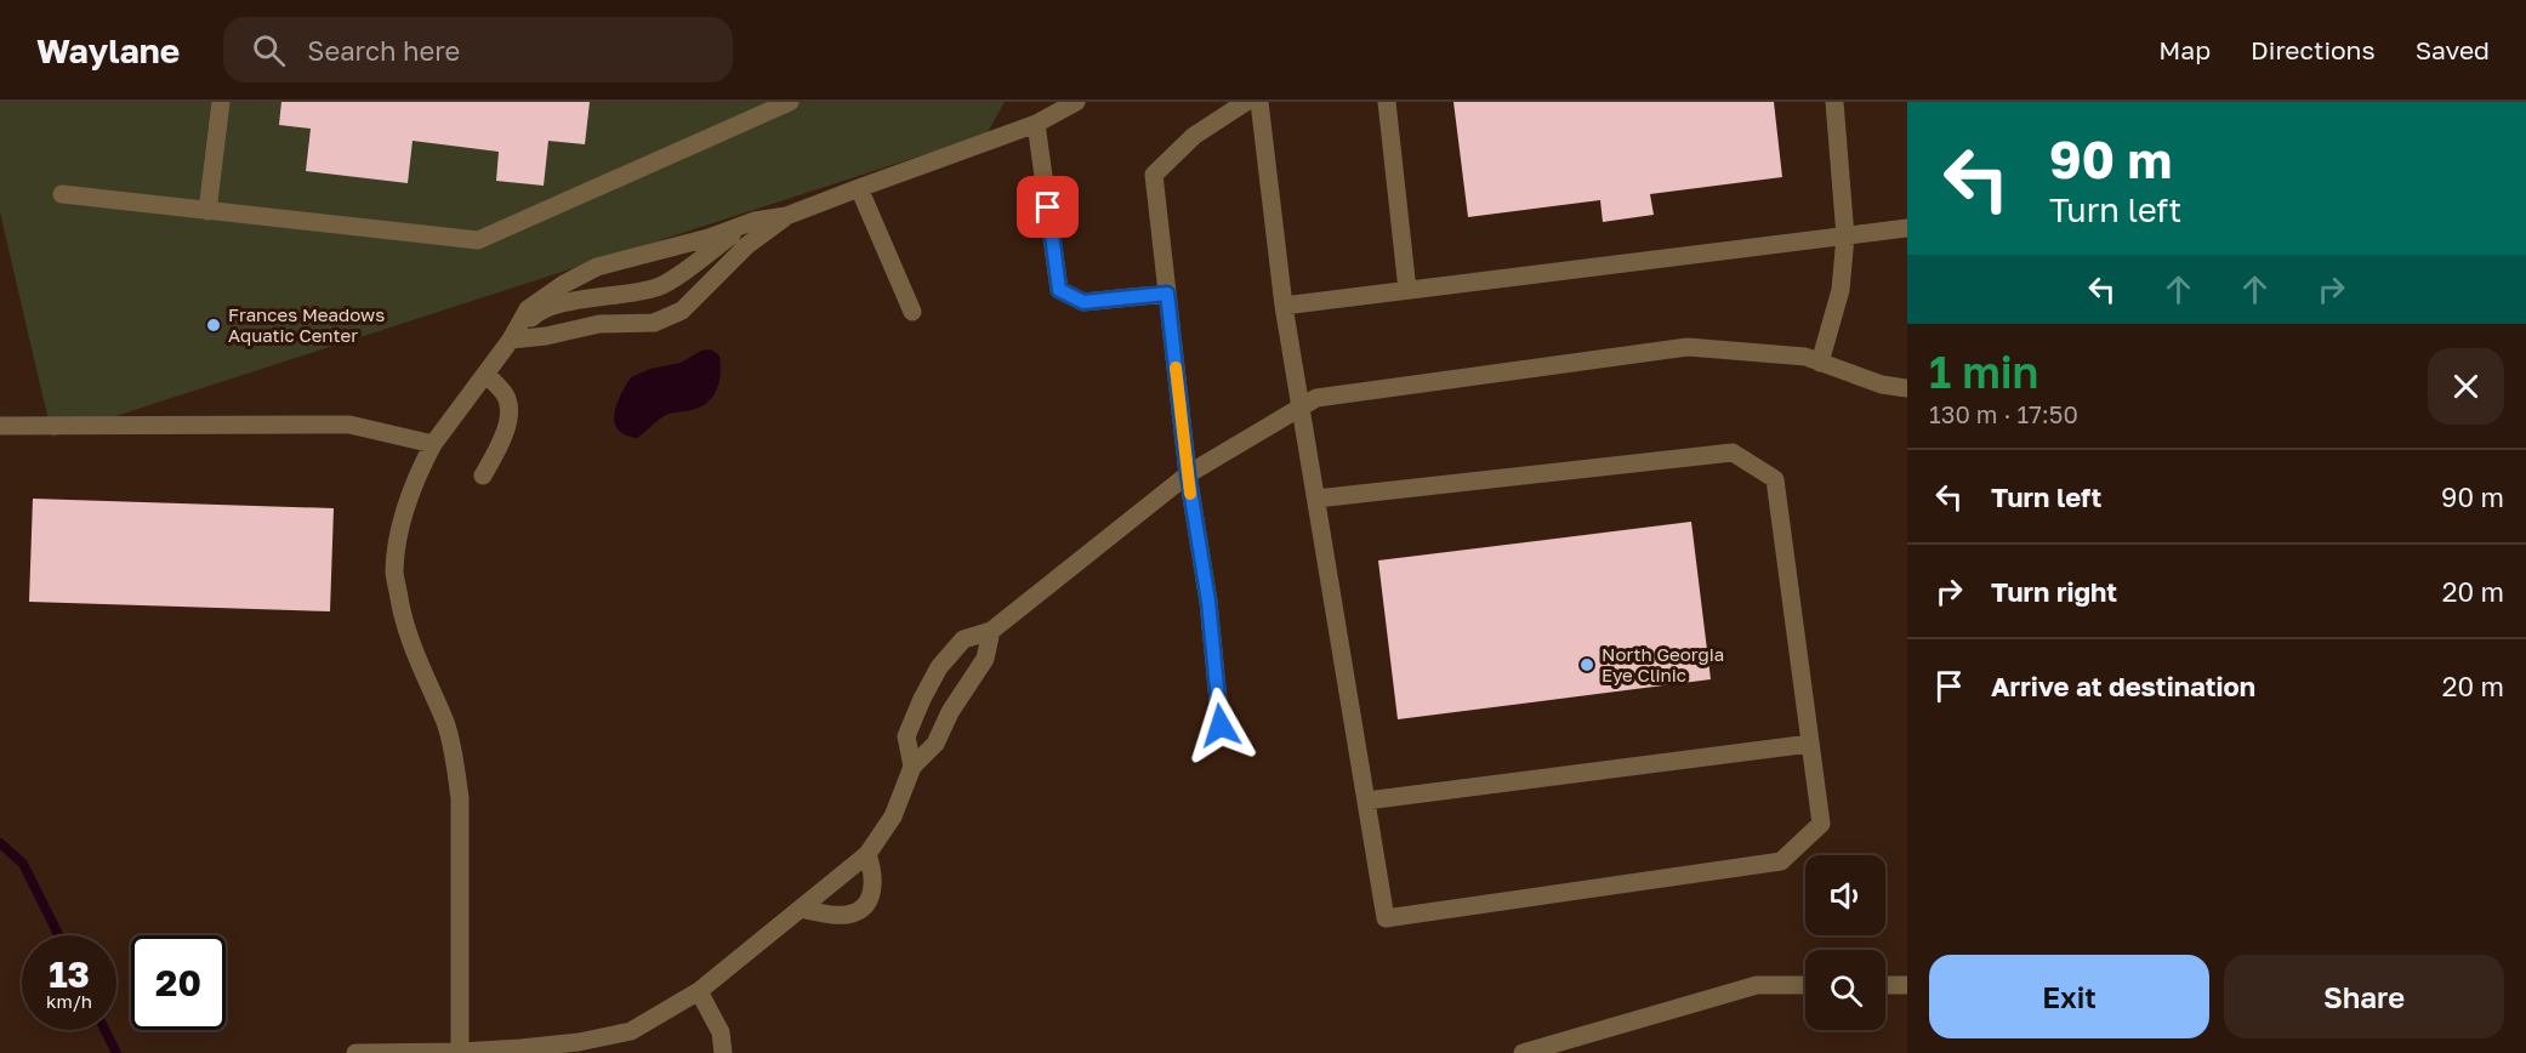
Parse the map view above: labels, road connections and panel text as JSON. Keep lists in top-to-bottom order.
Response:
{
  "places": ["Frances Meadows Aquatic Center", "North Georgia Eye Clinic"],
  "page": {
    "header": "Waylane",
    "search": "Search here",
    "nav": ["Map", "Directions", "Saved"],
    "turn": ["90 m", "Turn left"],
    "heading": ["1 min", "130 m · 17:50"],
    "list": [
      {
        "name": "Turn left",
        "value": "90 m"
      },
      {
        "name": "Turn right",
        "value": "20 m"
      },
      {
        "name": "Arrive at destination",
        "value": "20 m"
      }
    ],
    "speed": "13 km/h",
    "limit": "20",
    "buttons": ["Exit", "Share"]
  }
}
